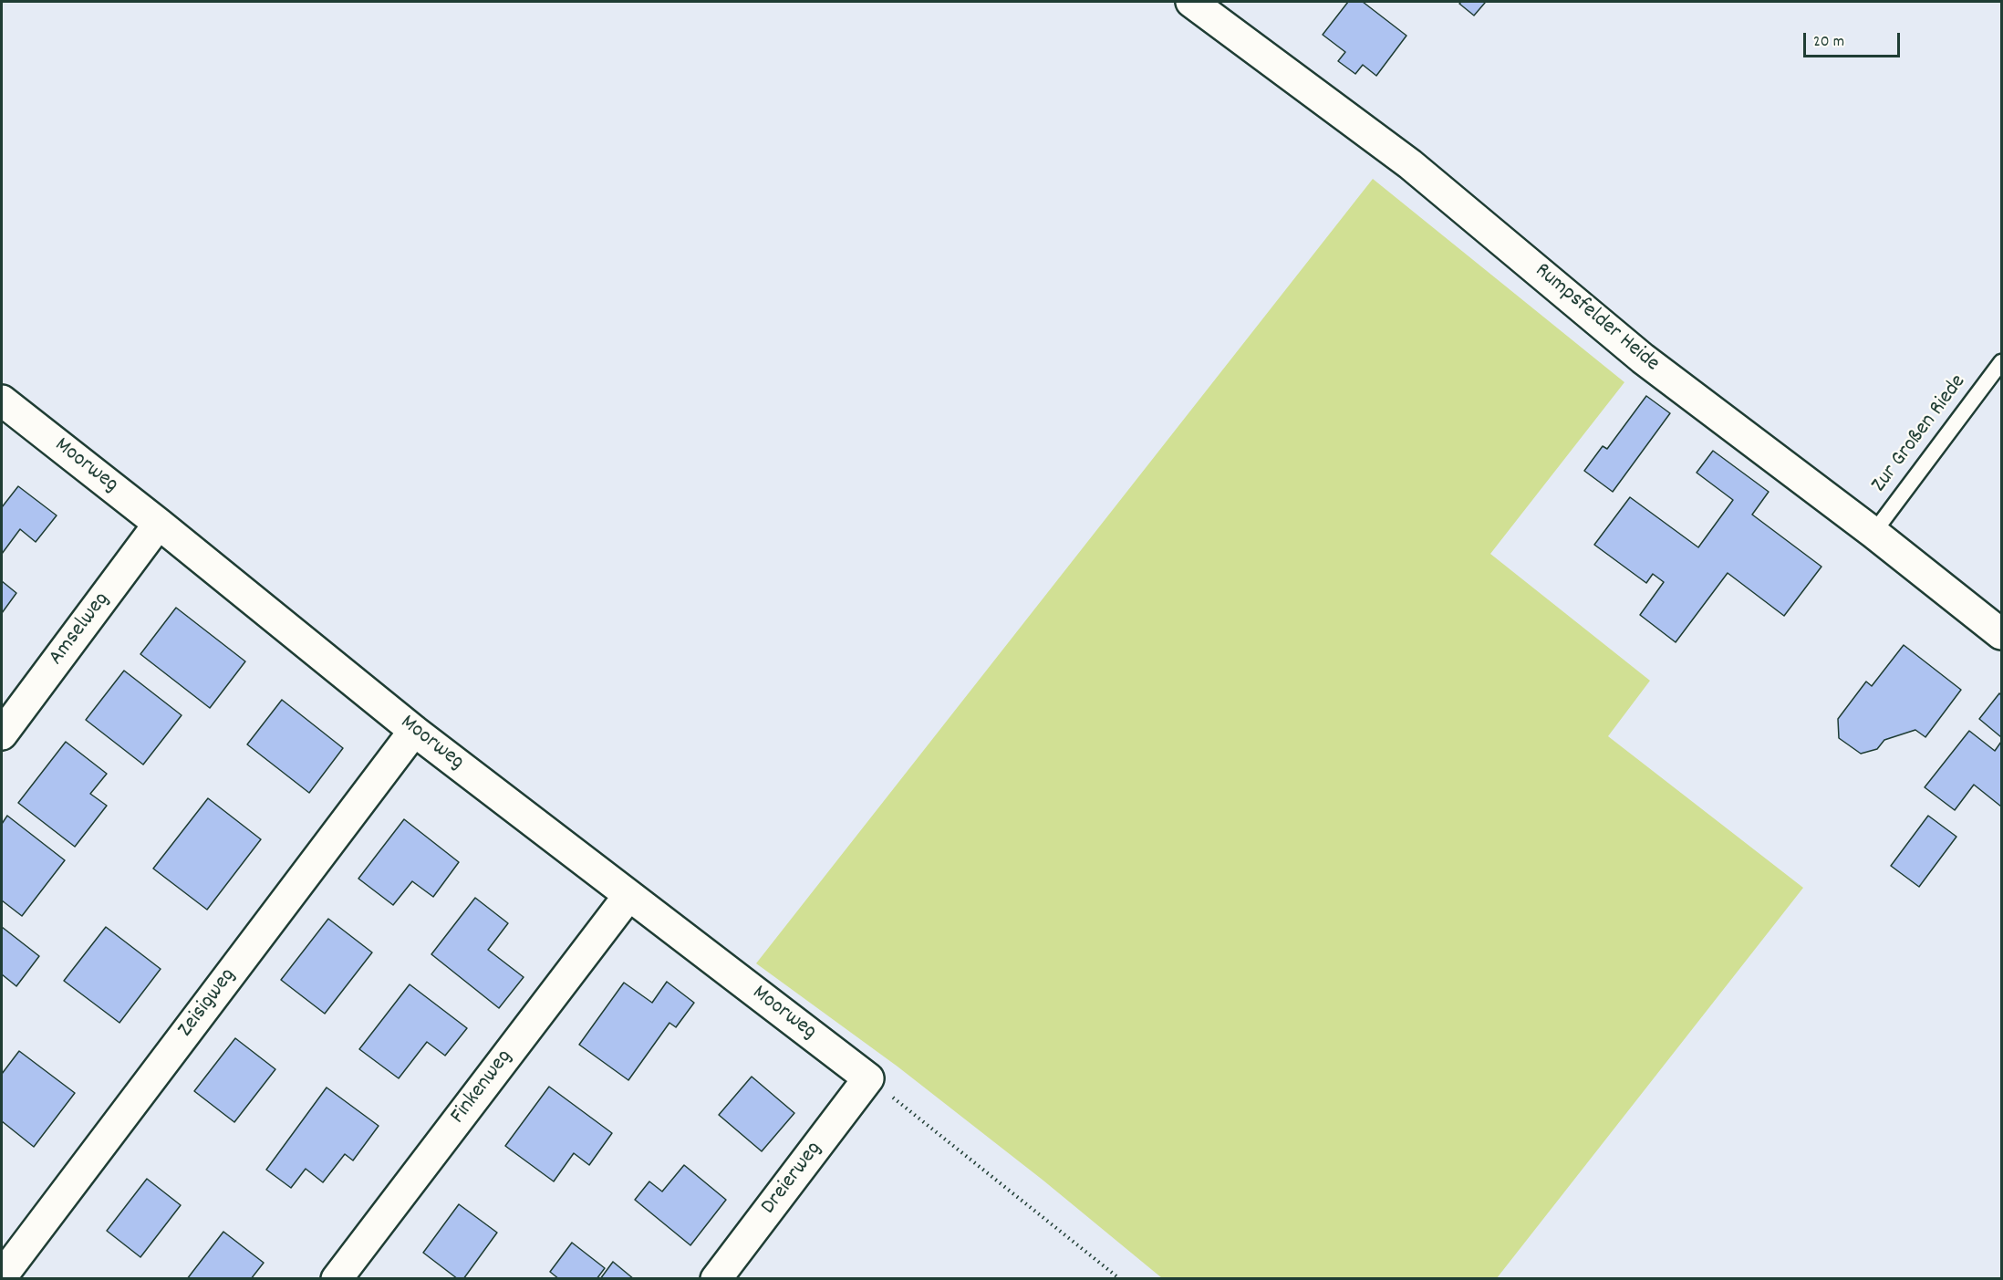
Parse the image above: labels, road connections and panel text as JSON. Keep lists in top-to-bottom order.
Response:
{
  "streets": {
    "street": [
      "Rumpsfelder Heide",
      "Moorweg",
      "Amselweg",
      "Zeisigweg",
      "Finkenweg",
      "Dreierweg"
    ],
    "lane": ["Zur Großen Riede"]
  },
  "crossings": [
    ["Rumpsfelder Heide", "Zur Großen Riede"],
    ["Moorweg", "Amselweg"],
    ["Moorweg", "Zeisigweg"],
    ["Moorweg", "Finkenweg"],
    ["Moorweg", "Dreierweg"]
  ],
  "scale_bar": "20 m"
}
